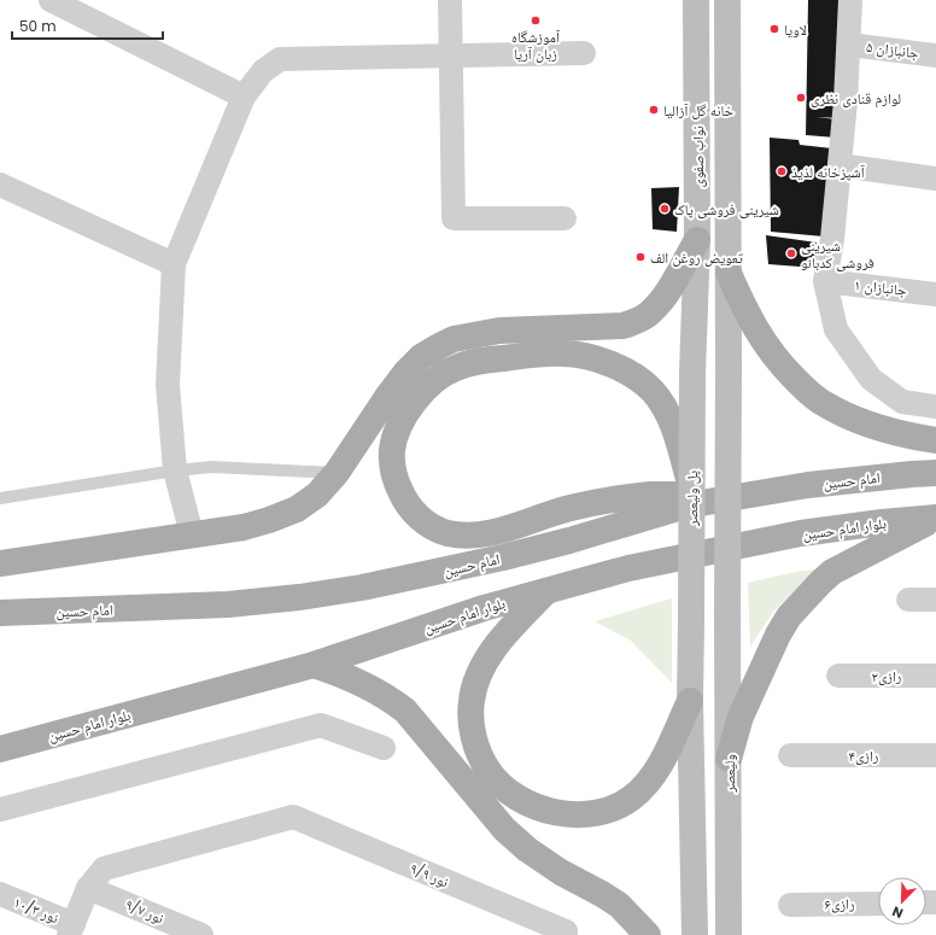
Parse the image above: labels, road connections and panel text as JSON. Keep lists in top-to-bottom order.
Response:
{
  "streets": {
    "main road": [
      "نواب صفوی",
      "امام حسین",
      "پل ولیعصر",
      "بلوار امام حسین",
      "ولیعصر"
    ],
    "street": [
      "جانبازان ۵",
      "جانبازان ۱",
      "رازی۲",
      "رازی۴",
      "نور ۹/۹",
      "رازی۶",
      "نور ۱۰/۳",
      "نور ۹/۷"
    ]
  },
  "crossings": [
    ["نواب صفوی", "پل ولیعصر"],
    ["نور ۹/۹", "نور ۹/۷"]
  ],
  "places": [
    "آموزشگاه زبان آریا",
    "لاویا",
    "لوازم قنادی نظری",
    "خانه گل آزالیا",
    "آشپزخانه لذیذ",
    "شیرینی فروشی پاک",
    "شیرینی فروشی کدبانو",
    "تعویض روغن الف"
  ],
  "scale_bar": "50 m",
  "north": "bottom left"
}
